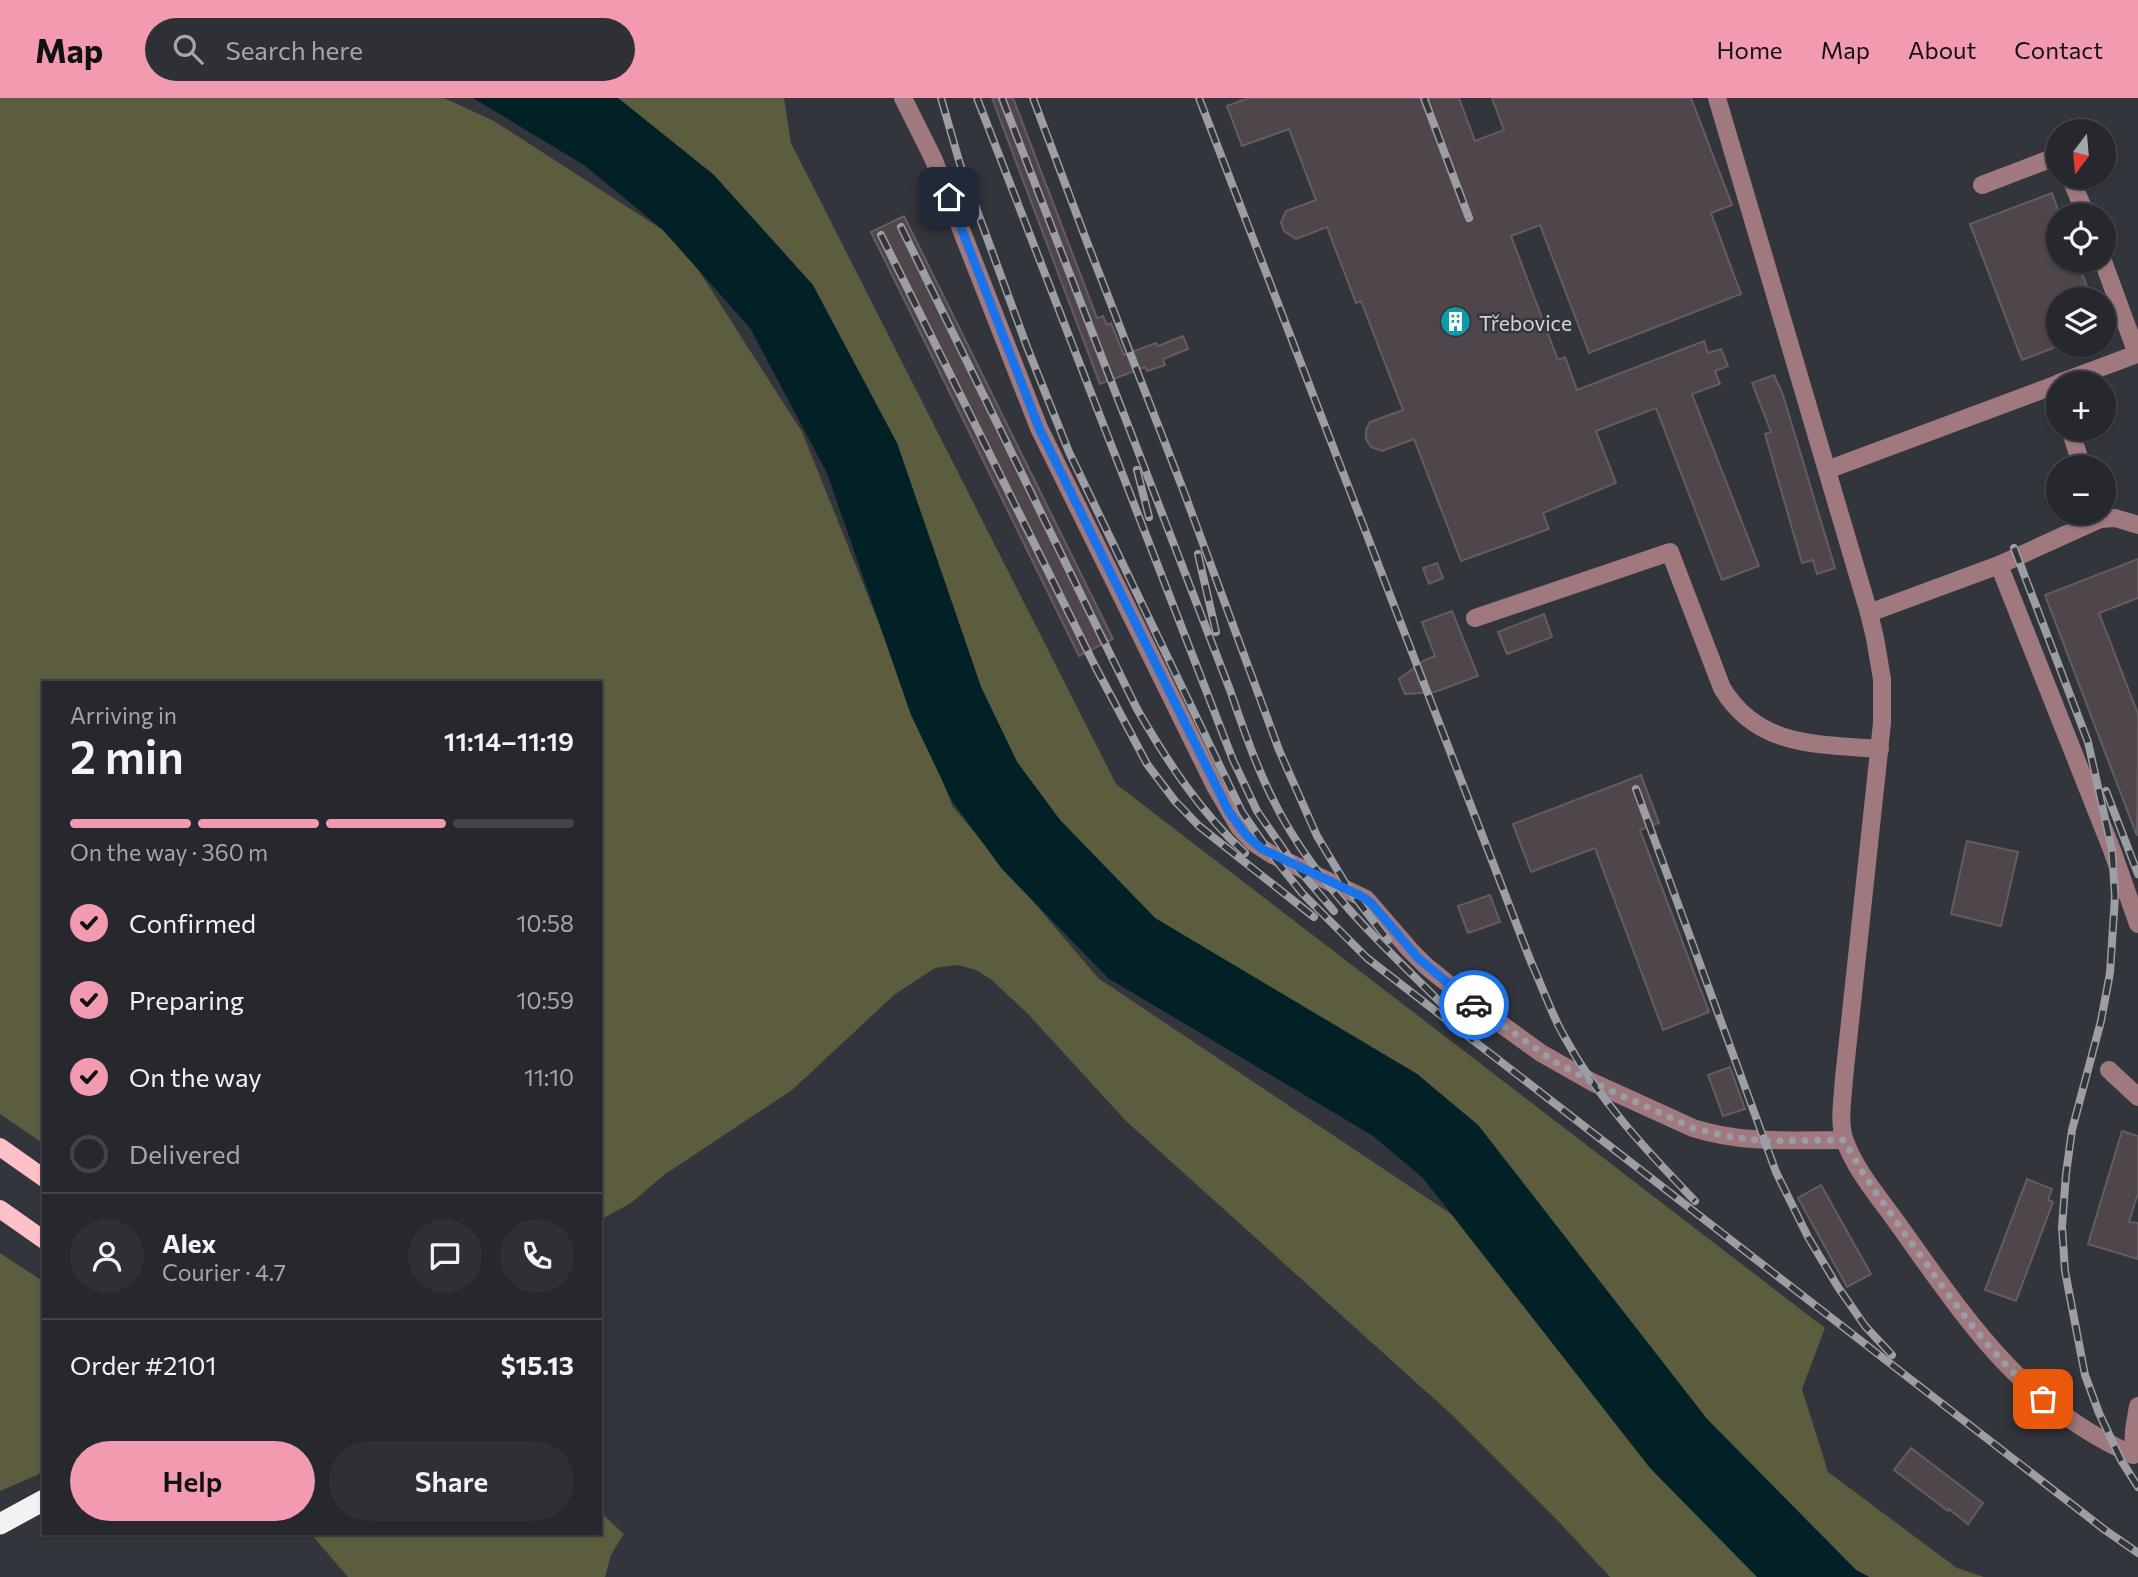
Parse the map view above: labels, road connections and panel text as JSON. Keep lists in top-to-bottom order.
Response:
{
  "places": {
    "building": ["Třebovice"]
  },
  "north": "bottom",
  "page": {
    "header": "Map",
    "search": "Search here",
    "nav": [
      "Home",
      "Map",
      "About",
      "Contact"
    ],
    "map_buttons": ["+", "−"],
    "heading": ["2 min", "Arriving in", "11:14–11:19"],
    "panel": [
      "Alex",
      "Courier · 4.7",
      "Order #2101",
      "$15.13"
    ],
    "bar": "On the way · 360 m",
    "list": [
      ["Confirmed", "10:58"],
      ["Preparing", "10:59"],
      ["On the way", "11:10"],
      "Delivered"
    ],
    "buttons": ["Help", "Share"]
  }
}
